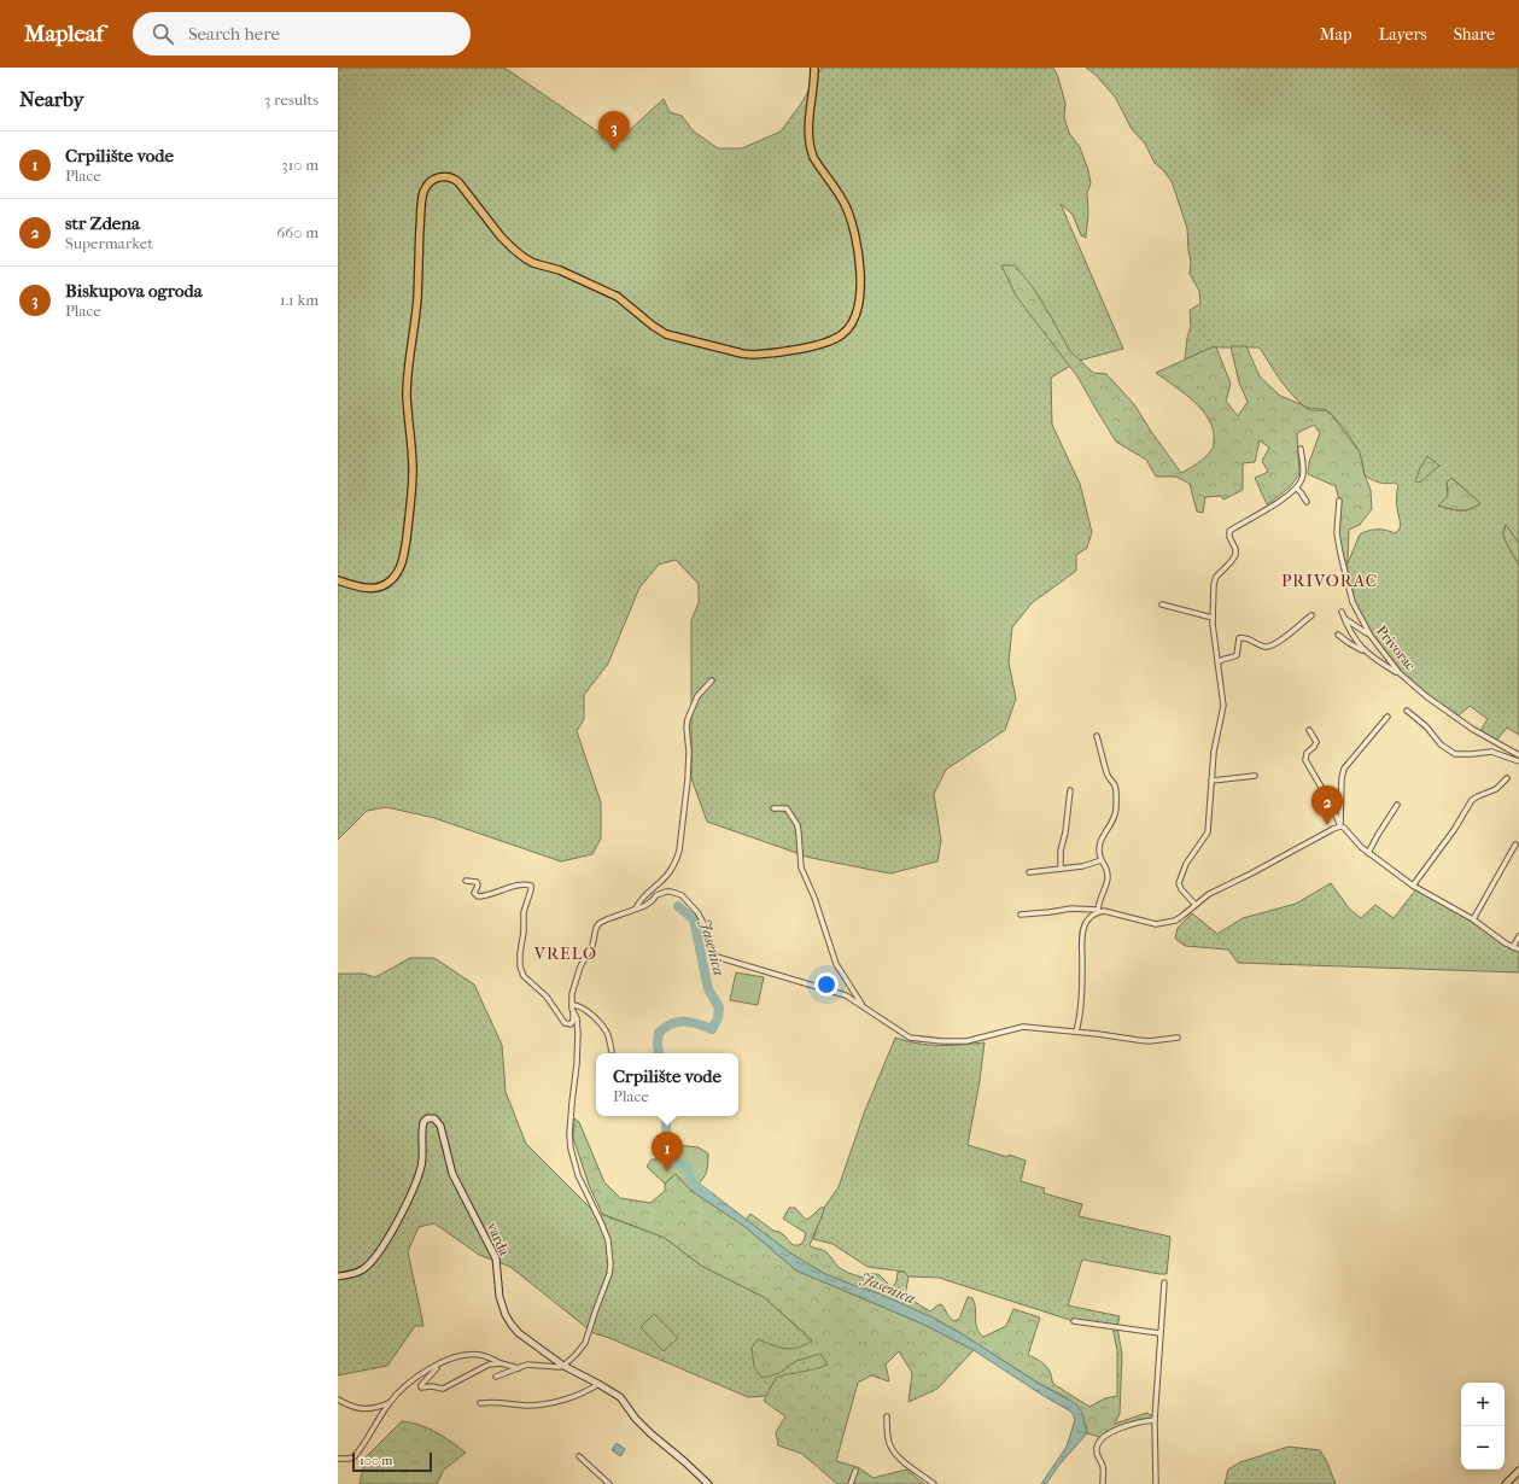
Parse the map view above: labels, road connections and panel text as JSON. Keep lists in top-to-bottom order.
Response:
{
  "streets": {
    "street": ["Privorac", "varda"]
  },
  "districts": ["PRIVORAC", "VRELO"],
  "water": ["Jasenica"],
  "scale_bar": "100 m",
  "page": {
    "header": "Mapleaf",
    "search": "Search here",
    "nav": ["Map", "Layers", "Share"],
    "heading": ["Nearby", "3 results"],
    "pins": ["3", "2", "1"],
    "list": [
      {
        "mark": "1",
        "name": "Crpilište vode",
        "note": "Place",
        "value": "310 m"
      },
      {
        "mark": "2",
        "name": "str Zdena",
        "note": "Supermarket",
        "value": "660 m"
      },
      {
        "mark": "3",
        "name": "Biskupova ogroda",
        "note": "Place",
        "value": "1.1 km"
      }
    ],
    "popup": ["Crpilište vode", "Place"],
    "map_buttons": ["+", "−"],
    "scale": "100 m"
  }
}
